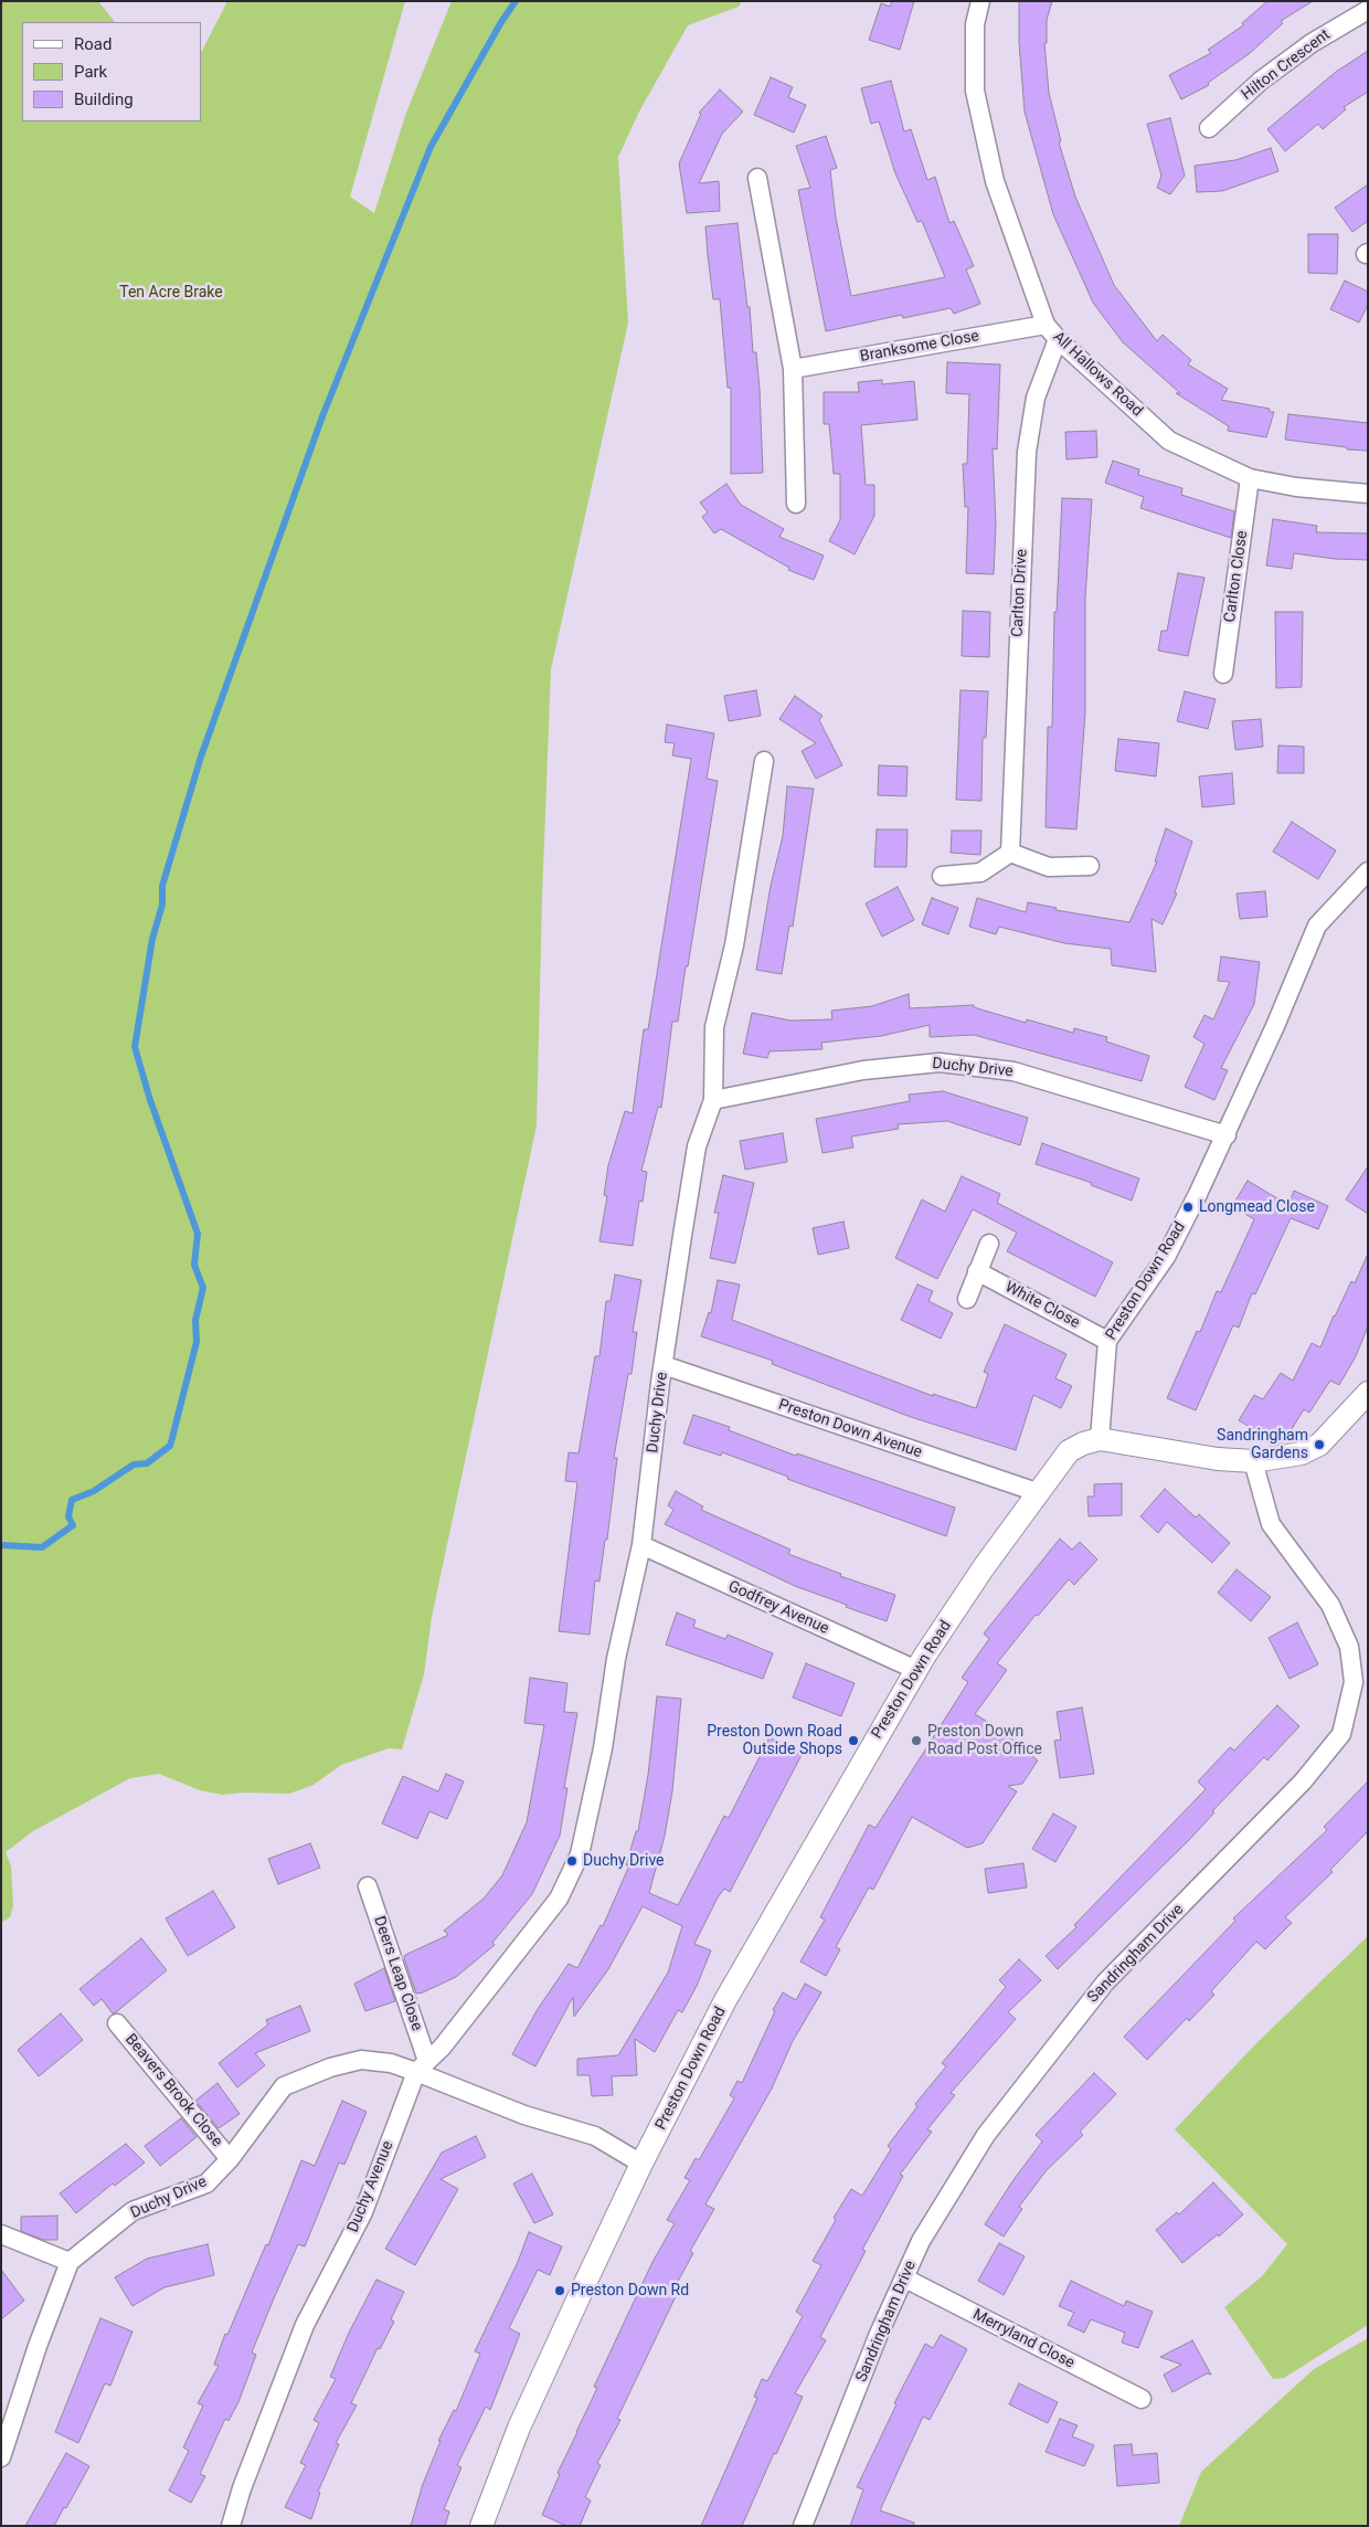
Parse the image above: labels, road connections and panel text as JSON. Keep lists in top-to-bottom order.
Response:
{
  "streets": {
    "street": [
      "Hilton Crescent",
      "Branksome Close",
      "All Hallows Road",
      "Carlton Close",
      "Carlton Drive",
      "Duchy Drive",
      "Preston Down Road",
      "White Close",
      "Preston Down Avenue",
      "Godfrey Avenue",
      "Sandringham Drive",
      "Deers Leap Close",
      "Beavers Brook Close",
      "Duchy Avenue",
      "Merryland Close"
    ]
  },
  "crossings": [
    ["Branksome Close", "All Hallows Road"],
    ["All Hallows Road", "Carlton Close"],
    ["All Hallows Road", "Carlton Drive"],
    ["Duchy Drive", "Preston Down Road"],
    ["Duchy Drive", "Preston Down Avenue"],
    ["Duchy Drive", "Godfrey Avenue"],
    ["Duchy Drive", "Deers Leap Close"],
    ["Duchy Drive", "Beavers Brook Close"],
    ["Duchy Drive", "Duchy Avenue"],
    ["Preston Down Road", "White Close"],
    ["Preston Down Road", "Preston Down Avenue"],
    ["Preston Down Road", "Godfrey Avenue"],
    ["Sandringham Drive", "Merryland Close"],
    ["Deers Leap Close", "Duchy Avenue"]
  ],
  "parks": ["Ten Acre Brake"],
  "places": [
    "Longmead Close",
    "Sandringham Gardens",
    "Preston Down Road Outside Shops",
    "Preston Down Road Post Office",
    "Duchy Drive",
    "Preston Down Rd"
  ],
  "legend": ["Road", "Park", "Building"]
}
